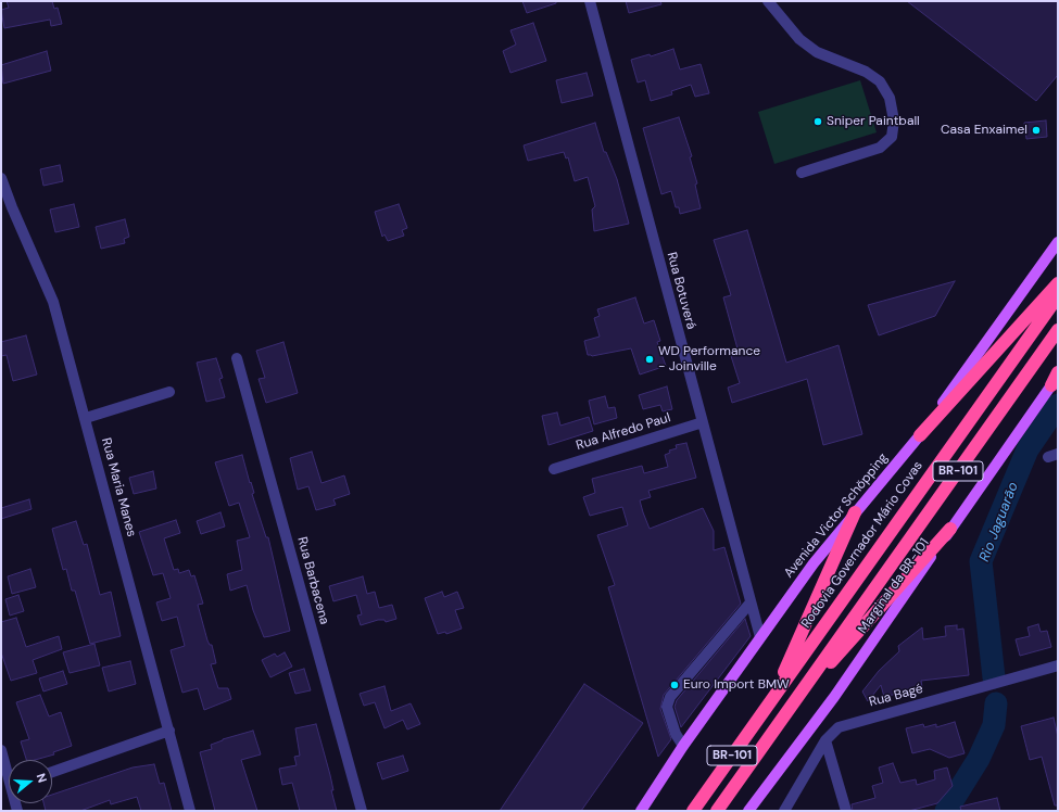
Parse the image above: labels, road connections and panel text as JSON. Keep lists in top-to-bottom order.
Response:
{
  "streets": {
    "highway": ["BR-101", "Rodovia Governador Mário Covas"],
    "main road": ["Avenida Victor Schöpping", "Marginal da BR-101"],
    "street": [
      "Rua Botuverá",
      "Rua Alfredo Paul",
      "Rua Maria Manes",
      "Rua Barbacena",
      "Rua Bagé"
    ]
  },
  "crossings": [
    ["Rua Botuverá", "Rua Alfredo Paul"],
    ["Rua Botuverá", "Avenida Victor Schöpping"]
  ],
  "water": ["Rio Jaguarão"],
  "places": [
    "Sniper Paintball",
    "Casa Enxaimel",
    "WD Performance - Joinville",
    "Euro Import BMW"
  ],
  "north": "right"
}
